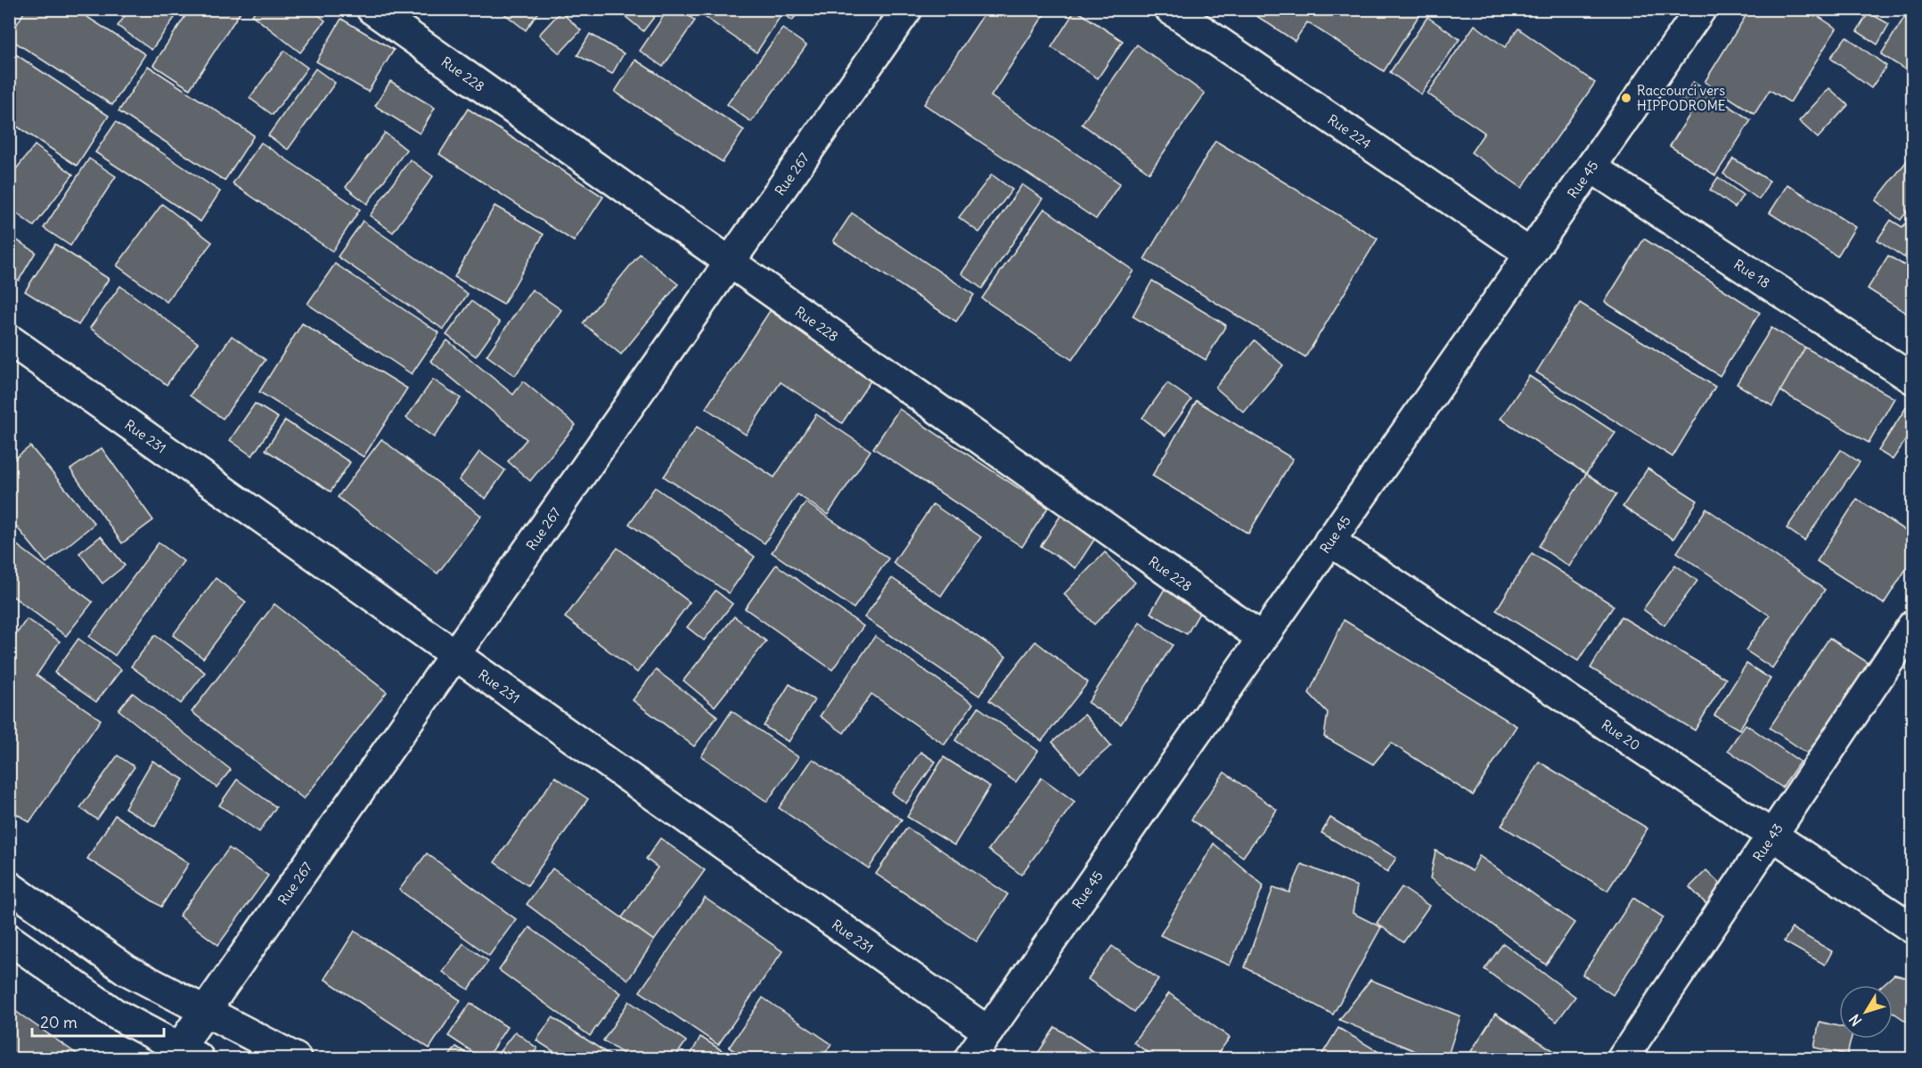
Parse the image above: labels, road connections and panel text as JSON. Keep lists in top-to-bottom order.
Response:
{
  "streets": {
    "street": [
      "Rue 228",
      "Rue 224",
      "Rue 267",
      "Rue 45",
      "Rue 18",
      "Rue 231",
      "Rue 20",
      "Rue 43"
    ]
  },
  "crossings": [
    ["Rue 228", "Rue 267"],
    ["Rue 228", "Rue 45"],
    ["Rue 224", "Rue 45"],
    ["Rue 267", "Rue 231"],
    ["Rue 45", "Rue 18"],
    ["Rue 45", "Rue 231"],
    ["Rue 45", "Rue 20"],
    ["Rue 20", "Rue 43"]
  ],
  "places": ["Raccourci vers HIPPODROME"],
  "scale_bar": "20 m",
  "north": "bottom left"
}
